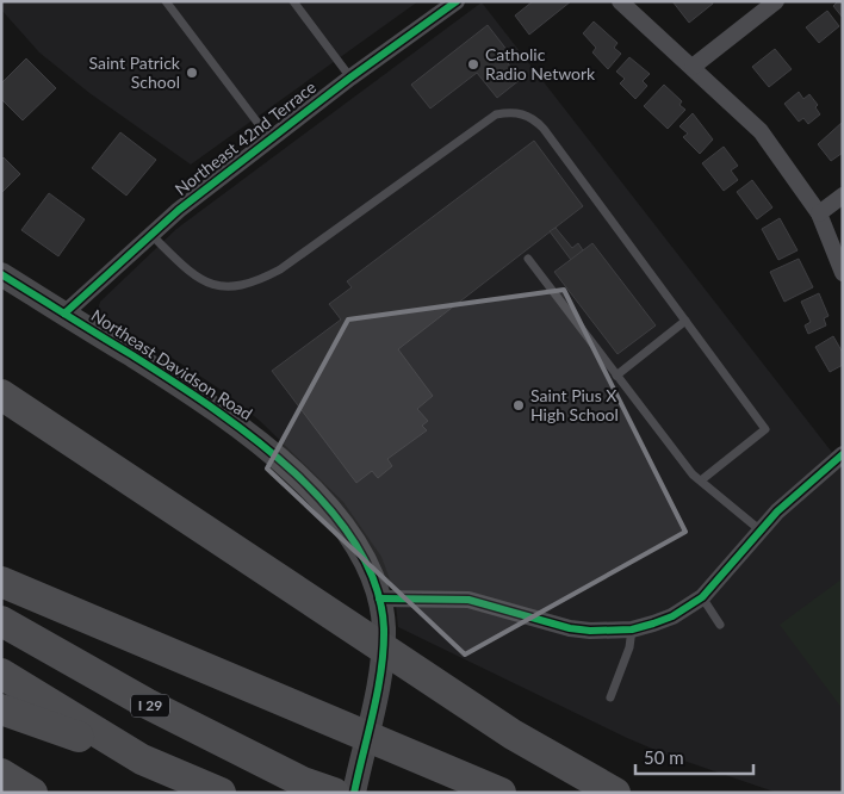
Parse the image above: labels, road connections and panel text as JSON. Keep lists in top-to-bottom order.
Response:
{
  "streets": {
    "highway": ["I 29"],
    "street": ["Northeast 42nd Terrace", "Northeast Davidson Road"]
  },
  "crossings": [
    ["Northeast 42nd Terrace", "Northeast Davidson Road"]
  ],
  "places": ["Catholic Radio Network", "Saint Patrick School", "Saint Pius X High School"],
  "scale_bar": "50 m"
}
